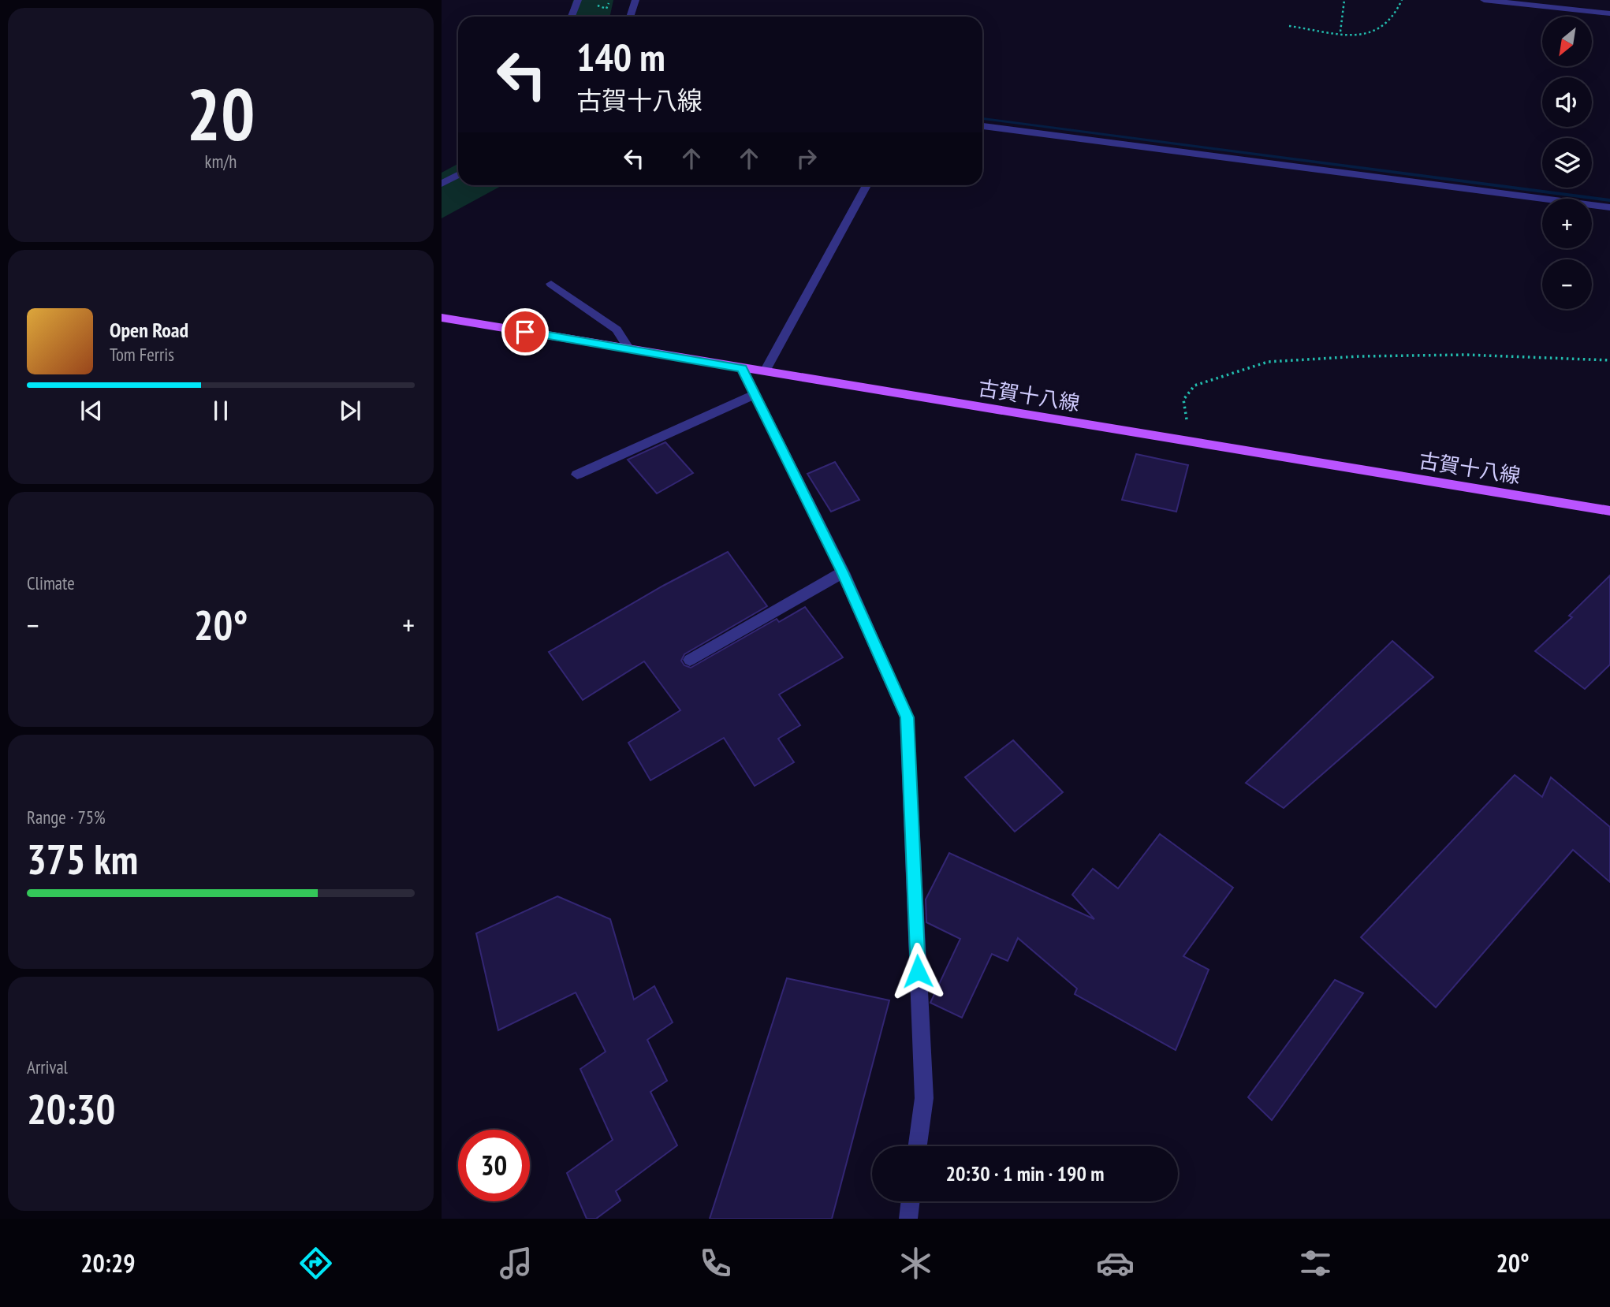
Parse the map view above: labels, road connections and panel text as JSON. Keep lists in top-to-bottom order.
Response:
{
  "streets": {
    "main road": ["古賀十八線"]
  },
  "north": "bottom left",
  "page": {
    "tile": [
      ["20", "km/h"],
      "Climate",
      ["Range · 75%", "375 km"],
      ["Arrival", "20:30"]
    ],
    "map_buttons": ["+", "−"],
    "turn": ["140 m", "古賀十八線"],
    "song": ["Open Road", "Tom Ferris"],
    "heat": ["−", "20°", "+"],
    "limit": "30",
    "trip": "20:30 · 1 min · 190 m",
    "tabs": ["20:29", "20°"]
  }
}
